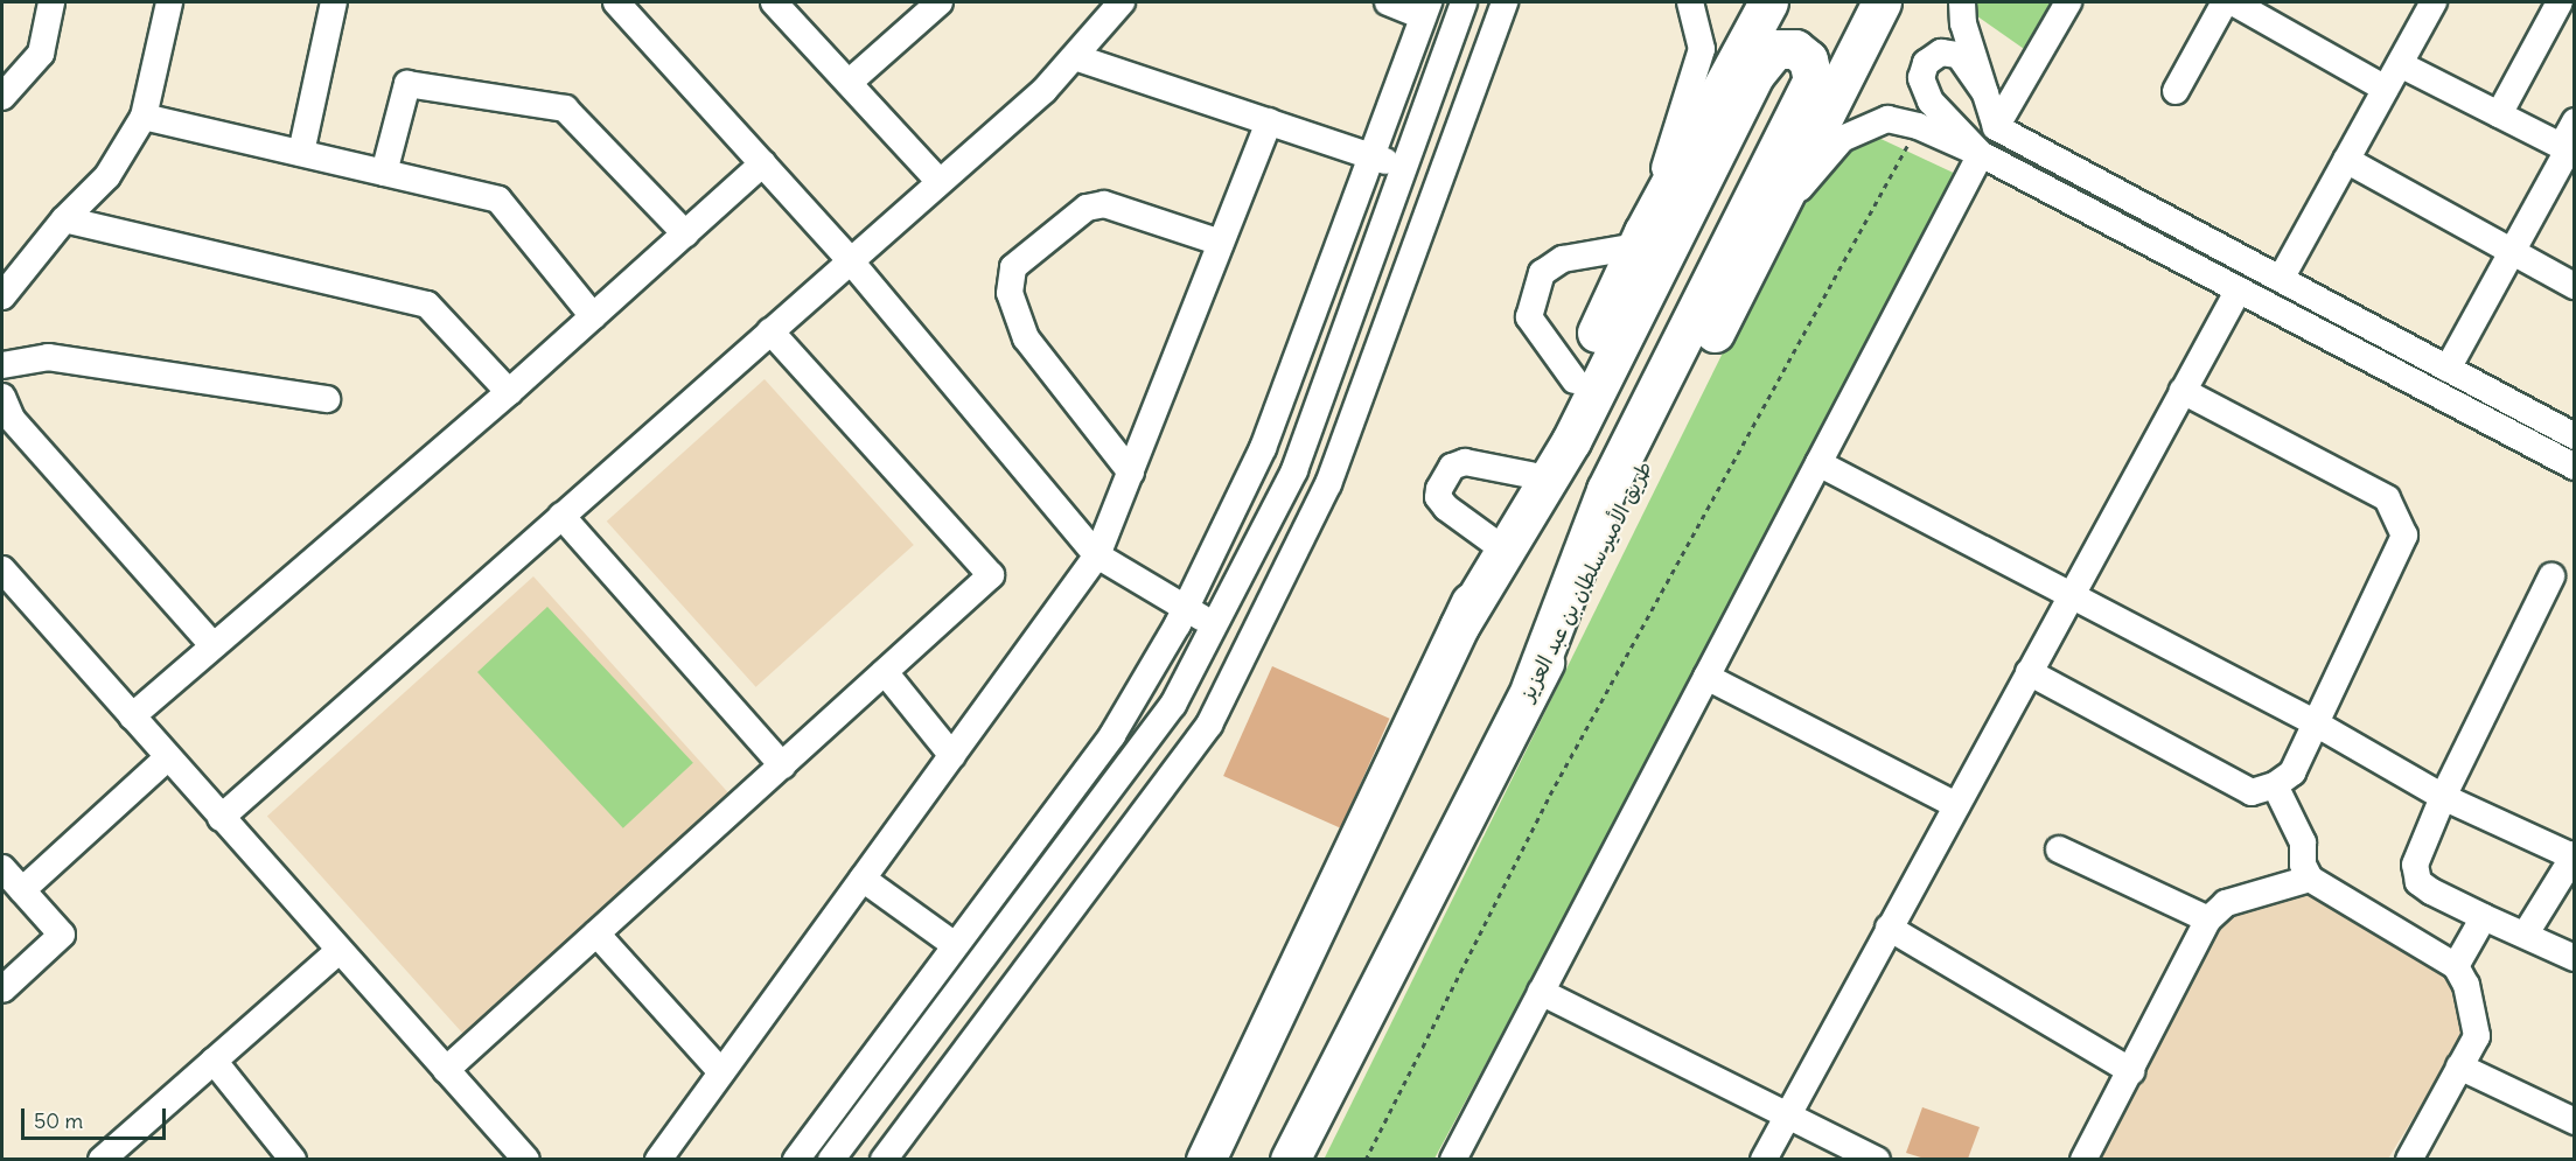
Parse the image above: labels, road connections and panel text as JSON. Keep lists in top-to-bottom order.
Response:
{
  "streets": {
    "highway": ["طريق الأمير سلطان بن عبد العزيز"]
  },
  "scale_bar": "50 m"
}
